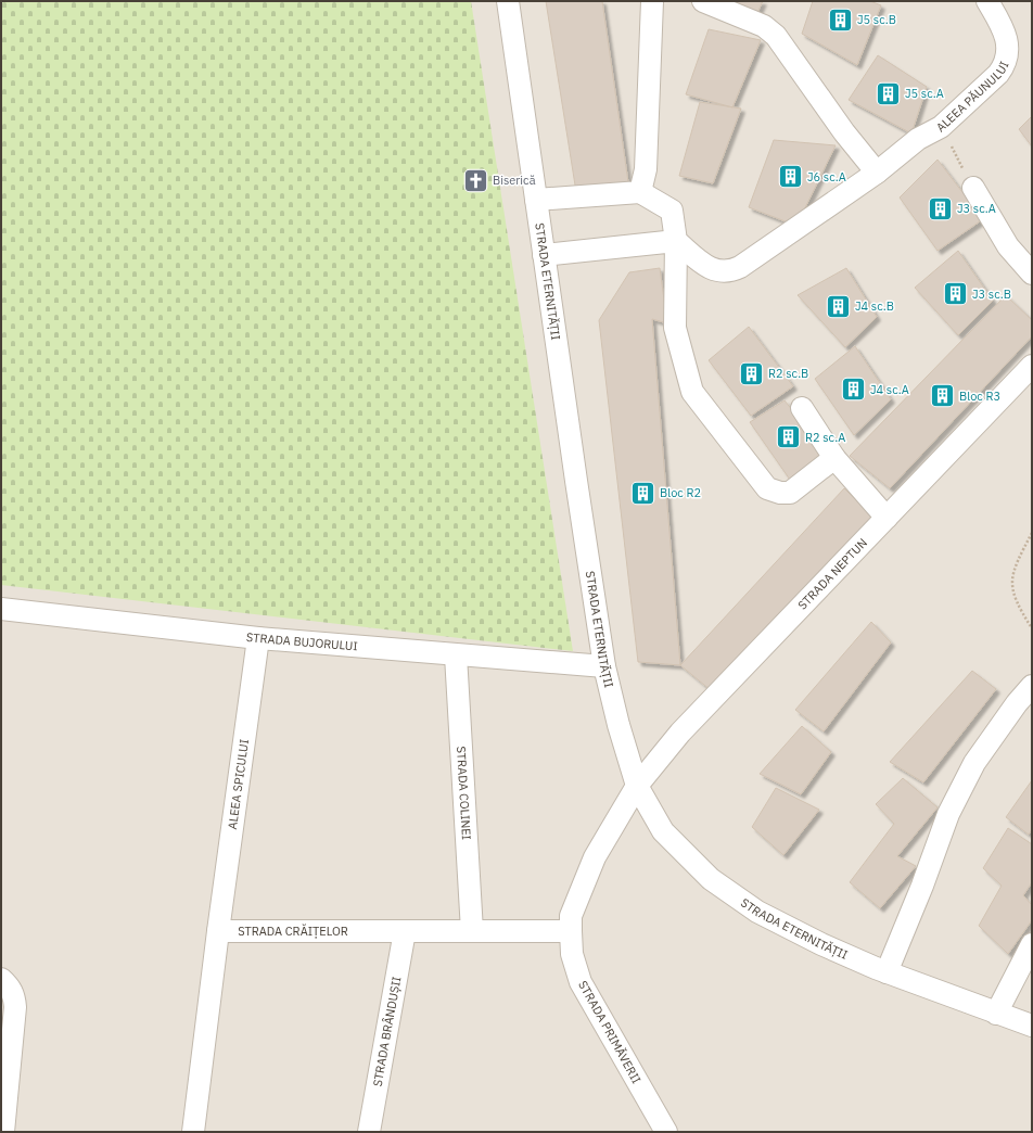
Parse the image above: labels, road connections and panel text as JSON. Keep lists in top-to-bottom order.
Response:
{
  "streets": {
    "street": [
      "ALEEA PĂUNULUI",
      "STRADA ETERNITĂȚII",
      "STRADA NEPTUN",
      "STRADA BUJORULUI",
      "ALEEA SPICULUI",
      "STRADA COLINEI",
      "STRADA CRĂIȚELOR",
      "STRADA BRÂNDUȘII",
      "STRADA PRIMĂVERII"
    ]
  },
  "crossings": [
    ["STRADA ETERNITĂȚII", "STRADA NEPTUN"],
    ["STRADA ETERNITĂȚII", "STRADA BUJORULUI"],
    ["STRADA ETERNITĂȚII", "STRADA PRIMĂVERII"],
    ["STRADA NEPTUN", "STRADA PRIMĂVERII"],
    ["STRADA BUJORULUI", "ALEEA SPICULUI"],
    ["STRADA BUJORULUI", "STRADA COLINEI"],
    ["ALEEA SPICULUI", "STRADA CRĂIȚELOR"],
    ["STRADA COLINEI", "STRADA CRĂIȚELOR"],
    ["STRADA CRĂIȚELOR", "STRADA BRÂNDUȘII"],
    ["STRADA CRĂIȚELOR", "STRADA PRIMĂVERII"]
  ],
  "places": {
    "building": [
      "J5 sc.B",
      "J5 sc.A",
      "J6 sc.A",
      "J3 sc.A",
      "J3 sc.B",
      "J4 sc.B",
      "R2 sc.B",
      "J4 sc.A",
      "Bloc R3",
      "R2 sc.A",
      "Bloc R2"
    ],
    "church": ["Biserică"]
  }
}
